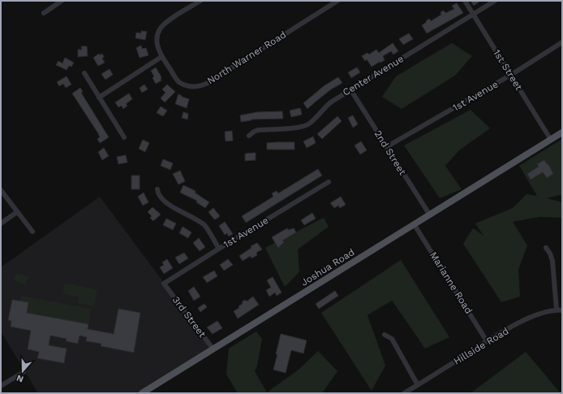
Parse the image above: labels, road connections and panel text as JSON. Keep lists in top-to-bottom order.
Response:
{
  "streets": {
    "main road": ["Joshua Road"],
    "street": [
      "North Warner Road",
      "1st Street",
      "Center Avenue",
      "1st Avenue",
      "2nd Street",
      "Marianne Road",
      "3rd Street",
      "Hillside Road"
    ]
  },
  "crossings": [
    ["1st Street", "Center Avenue"],
    ["1st Street", "1st Avenue"],
    ["1st Street", "Joshua Road"],
    ["Center Avenue", "2nd Street"],
    ["1st Avenue", "2nd Street"],
    ["1st Avenue", "3rd Street"],
    ["2nd Street", "Joshua Road"],
    ["Joshua Road", "Marianne Road"],
    ["Joshua Road", "3rd Street"],
    ["Marianne Road", "Hillside Road"]
  ],
  "north": "bottom"
}
